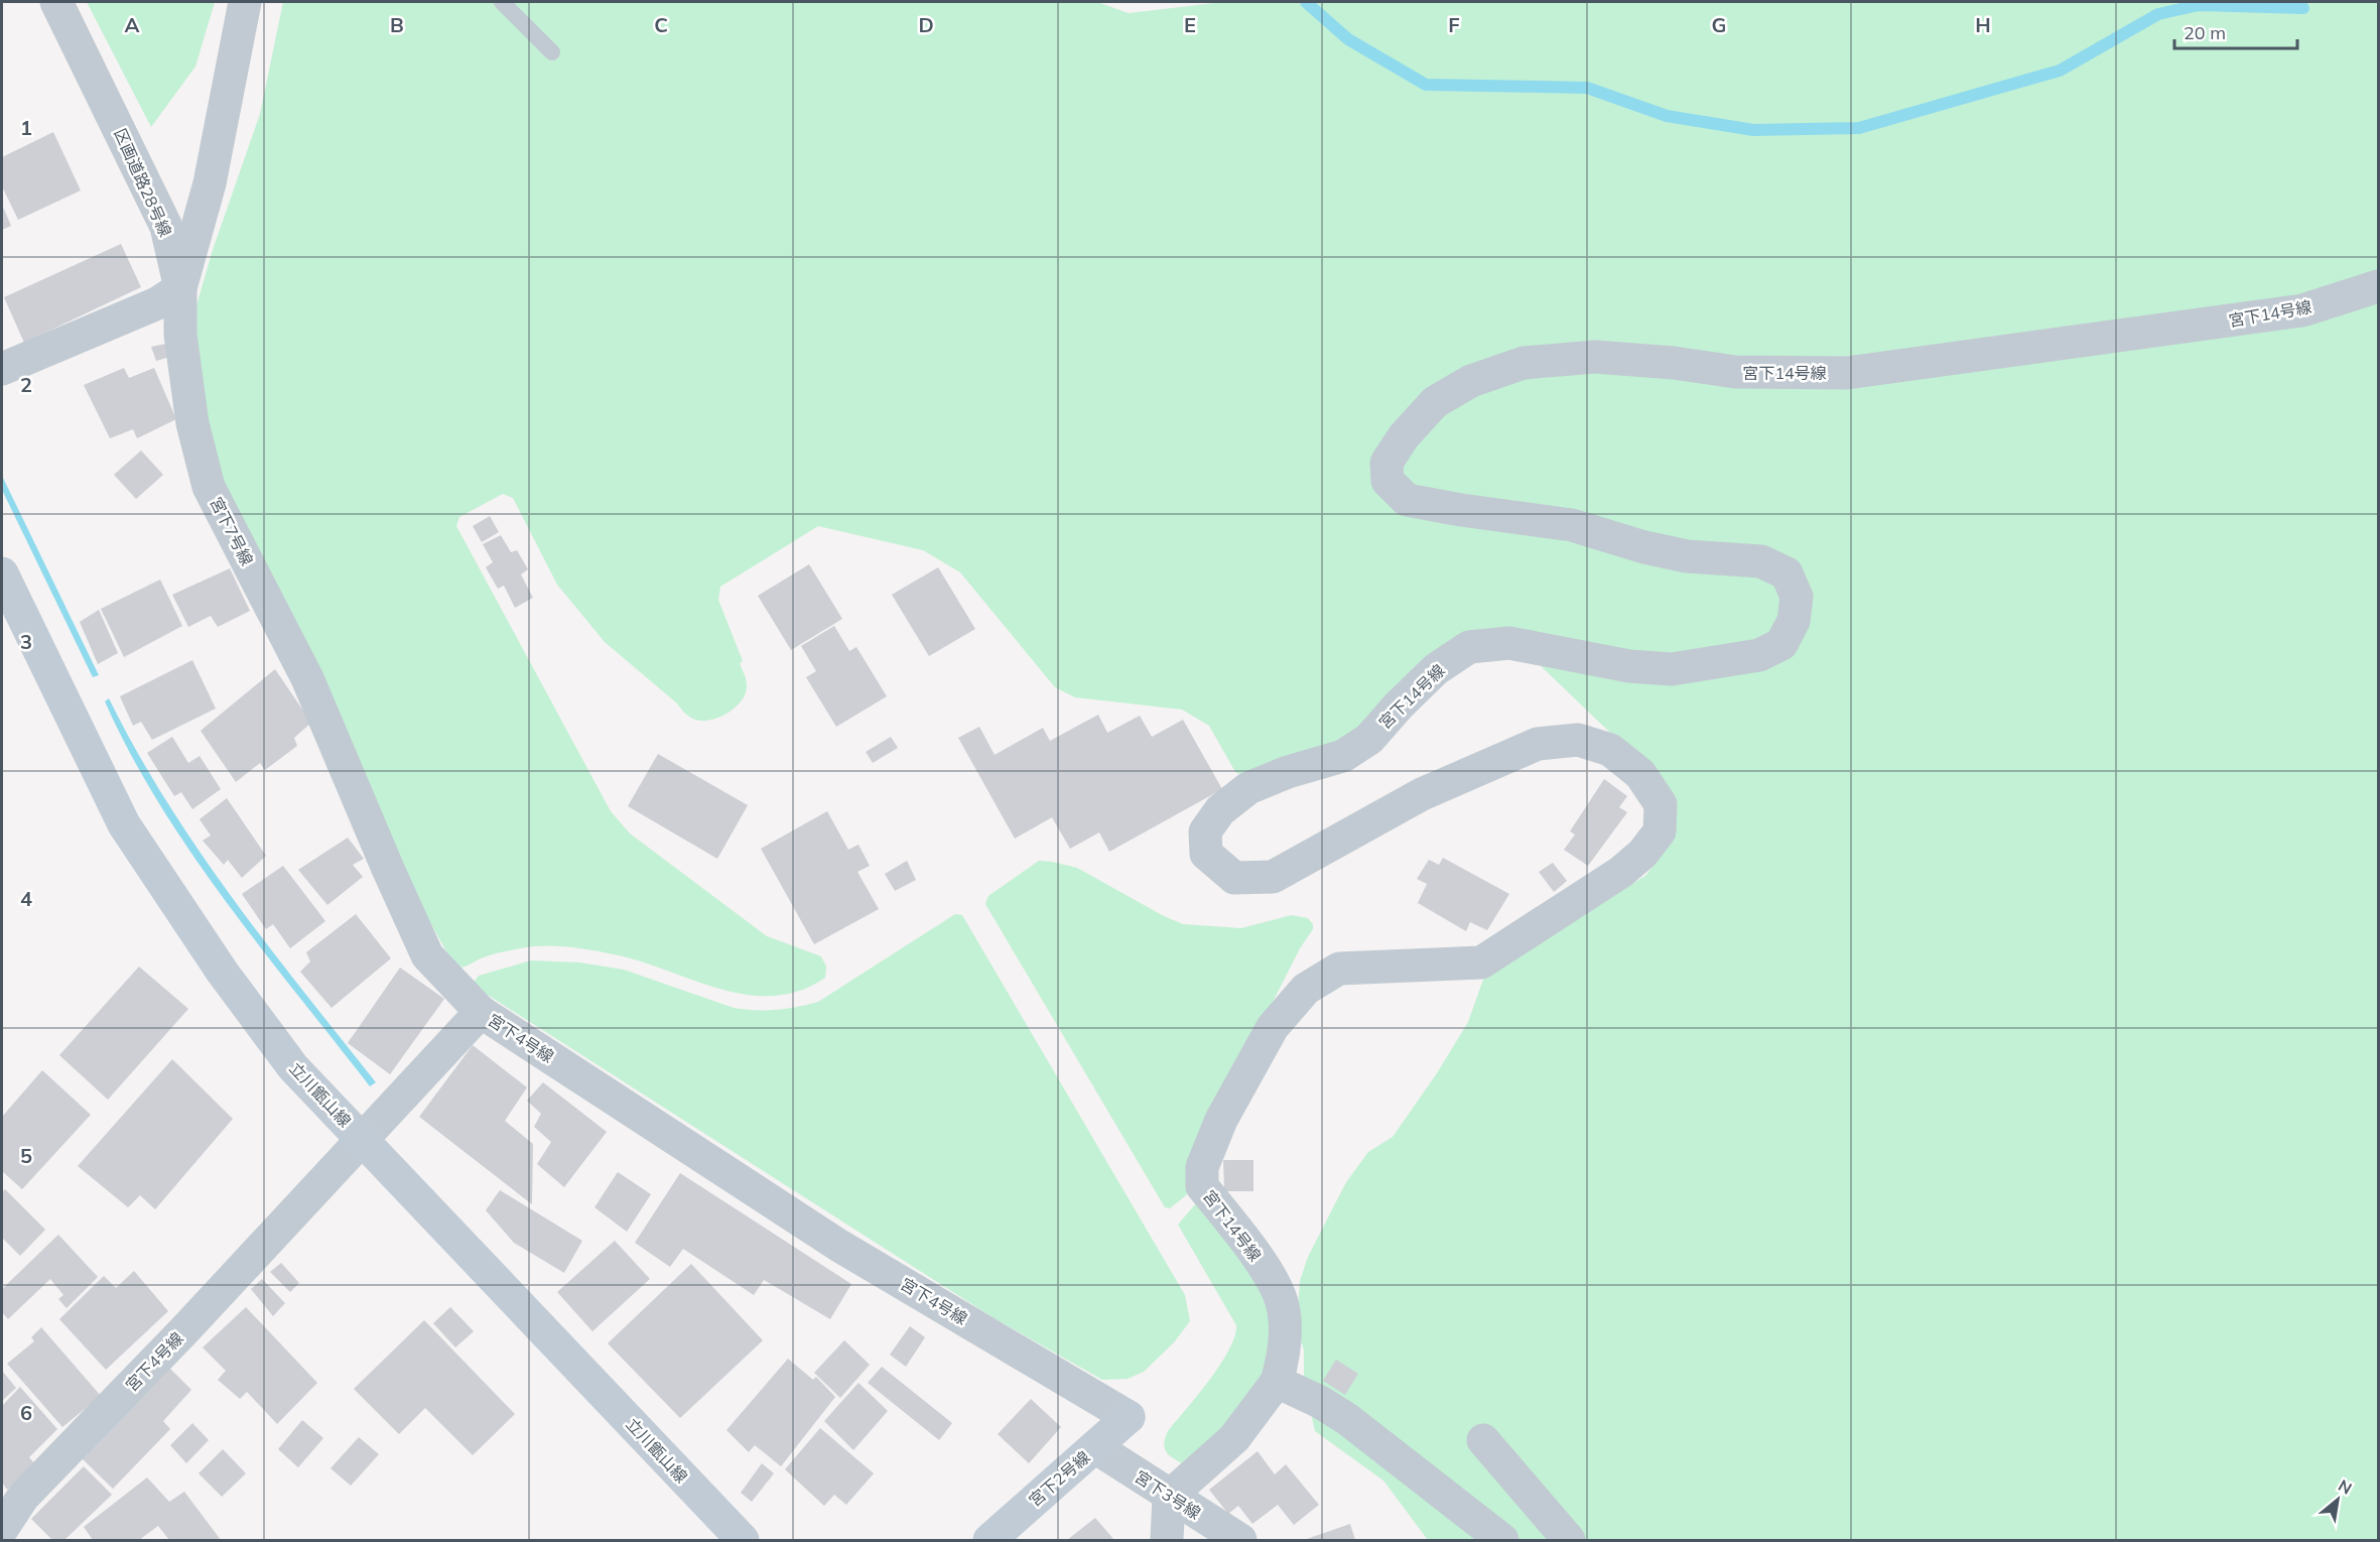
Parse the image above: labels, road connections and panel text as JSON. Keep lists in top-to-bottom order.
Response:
{
  "streets": {
    "street": [
      "区画道路28号線",
      "宮下14号線",
      "宮下7号線",
      "宮下4号線",
      "立川甑山線",
      "宮下2号線",
      "宮下3号線"
    ]
  },
  "crossings": [
    ["区画道路28号線", "宮下7号線"],
    ["宮下14号線", "宮下3号線"],
    ["宮下7号線", "宮下4号線"],
    ["宮下4号線", "立川甑山線"],
    ["宮下4号線", "宮下2号線"],
    ["宮下2号線", "宮下3号線"]
  ],
  "scale_bar": "20 m",
  "north": "top right",
  "grid": {
    "columns": [
      "A",
      "B",
      "C",
      "D",
      "E",
      "F",
      "G",
      "H"
    ],
    "rows": [
      "1",
      "2",
      "3",
      "4",
      "5",
      "6"
    ]
  }
}
